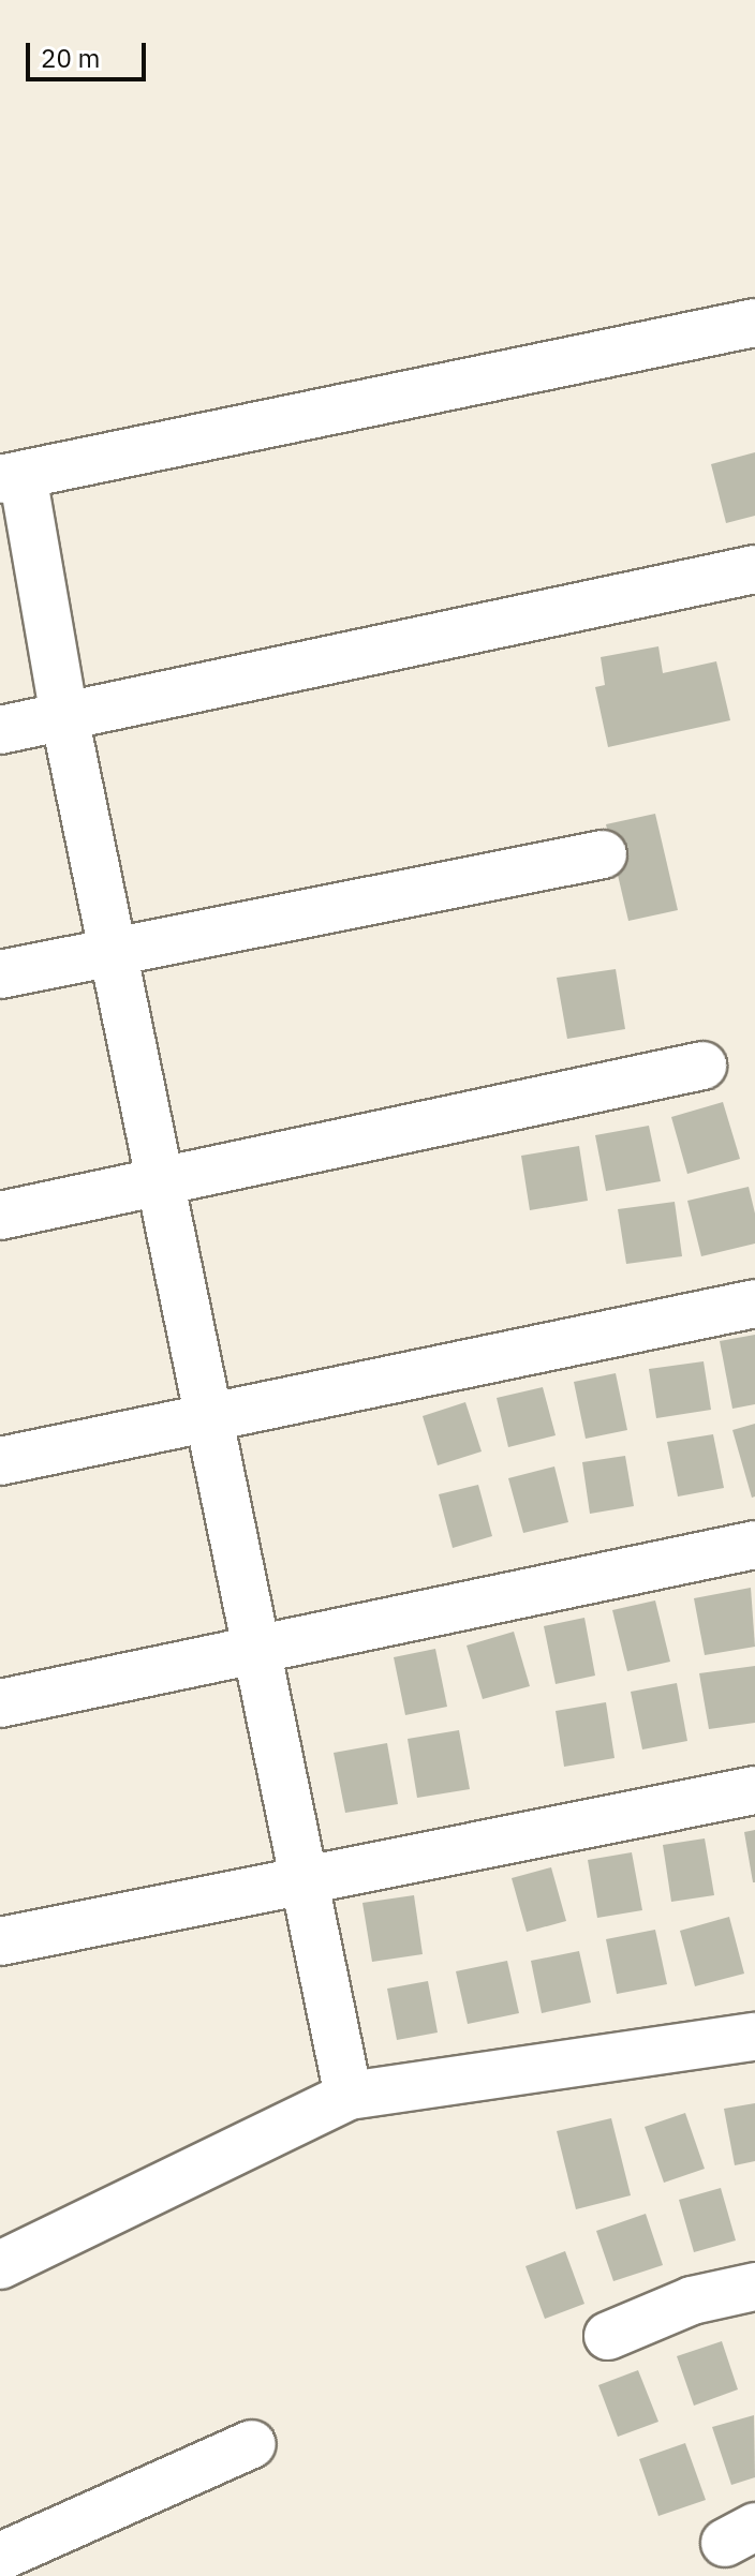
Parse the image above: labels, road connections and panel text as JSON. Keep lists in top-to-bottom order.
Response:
{
  "scale_bar": "20 m"
}
